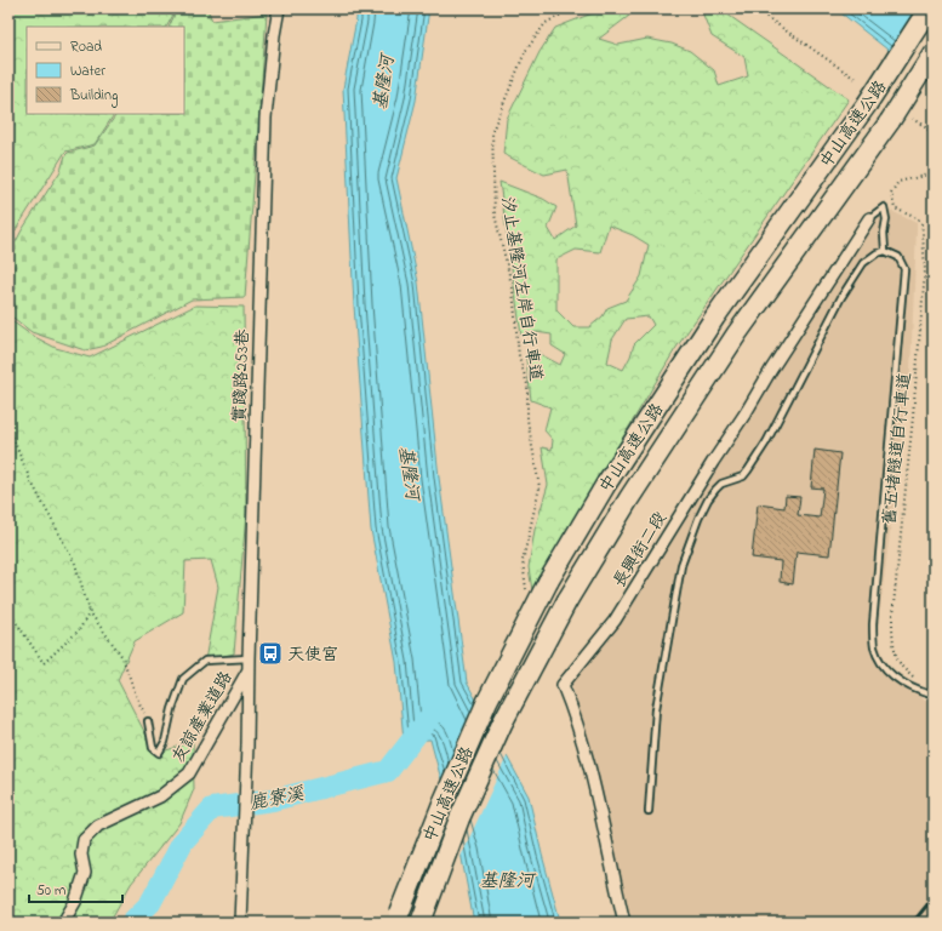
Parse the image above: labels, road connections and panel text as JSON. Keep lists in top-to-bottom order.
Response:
{
  "streets": {
    "highway": ["中山高速公路"],
    "street": ["實踐路253巷", "長興街二段", "友諒產業道路"],
    "path": ["汐止基隆河左岸自行車道", "舊五堵隧道自行車道"]
  },
  "crossings": [
    ["實踐路253巷", "友諒產業道路"]
  ],
  "water": ["基隆河", "鹿寮溪"],
  "places": {
    "bus stop": ["天使宮"]
  },
  "legend": ["Road", "Water", "Building"],
  "scale_bar": "50 m"
}
